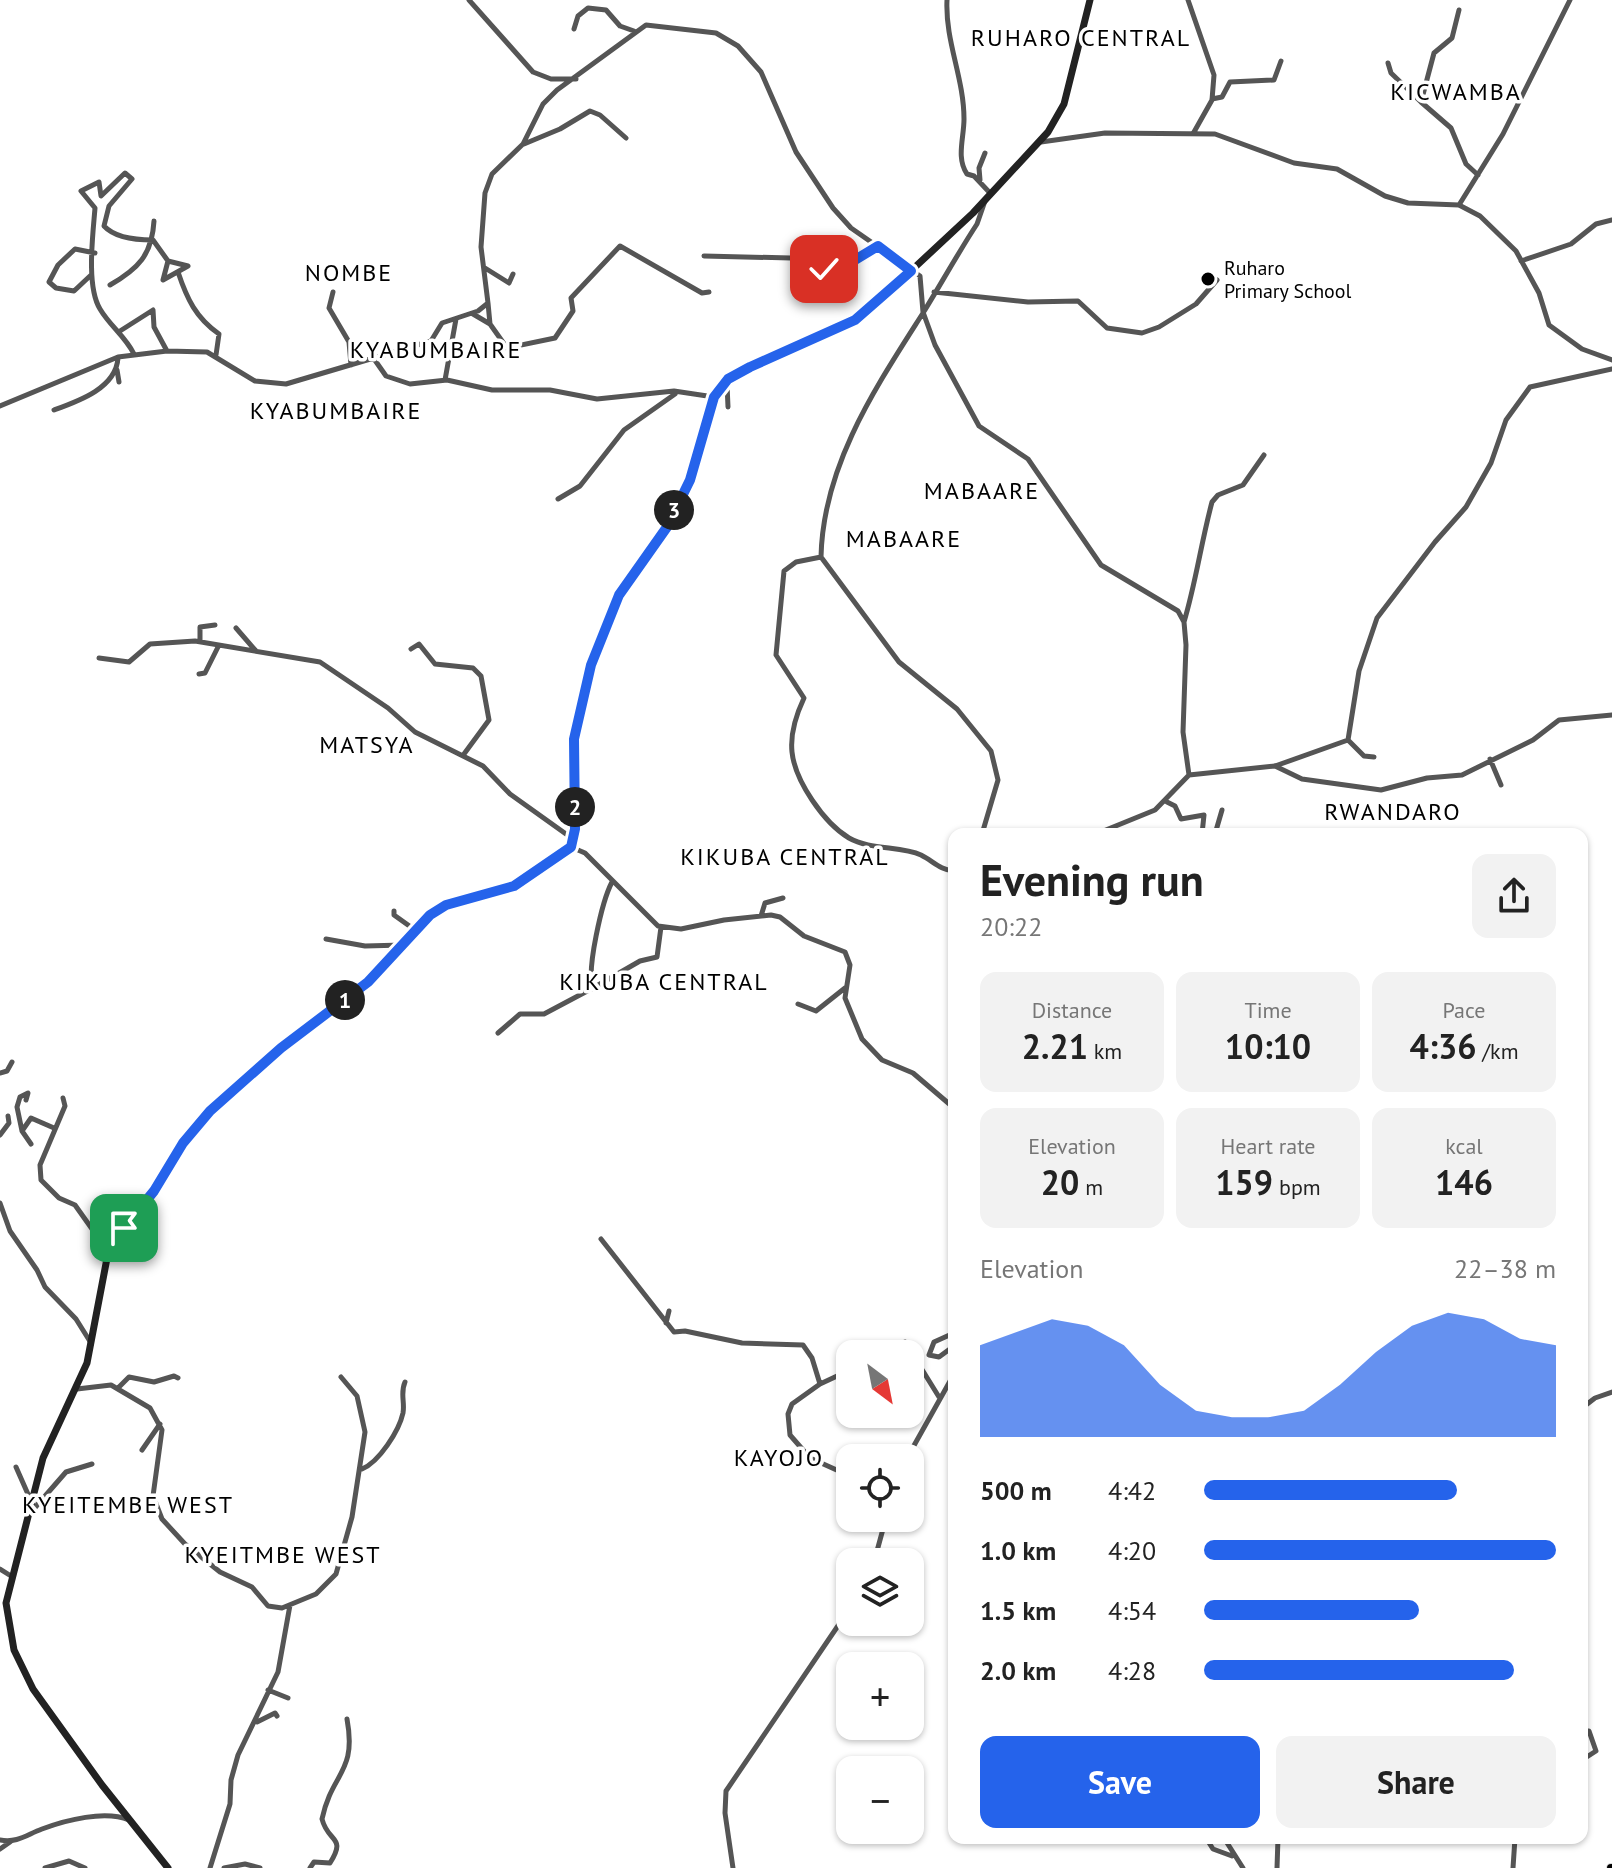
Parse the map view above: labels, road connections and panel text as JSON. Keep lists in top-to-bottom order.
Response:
{
  "districts": [
    "RUHARO CENTRAL",
    "KICWAMBA",
    "NOMBE",
    "KYABUMBAIRE",
    "KYABUMBAIRE",
    "MABAARE",
    "MABAARE",
    "MATSYA",
    "RWANDARO",
    "KIKUBA CENTRAL",
    "KIKUBA CENTRAL",
    "KAYOJO",
    "KYEITEMBE WEST",
    "KYEITMBE WEST"
  ],
  "places": ["Ruharo Primary School"],
  "north": "bottom right",
  "page": {
    "pins": ["3", "2", "1"],
    "heading": ["Evening run", "20:22"],
    "stats": [
      ["Distance", "2.21 km"],
      ["Time", "10:10"],
      ["Pace", "4:36 /km"],
      ["Elevation", "20 m"],
      ["Heart rate", "159 bpm"],
      ["kcal", "146"]
    ],
    "chart": ["Elevation", "22–38 m"],
    "map_buttons": ["+", "−"],
    "list": [
      {
        "name": "500 m",
        "note": "4:42"
      },
      {
        "name": "1.0 km",
        "note": "4:20"
      },
      {
        "name": "1.5 km",
        "note": "4:54"
      },
      {
        "name": "2.0 km",
        "note": "4:28"
      }
    ],
    "buttons": ["Save", "Share"]
  }
}
